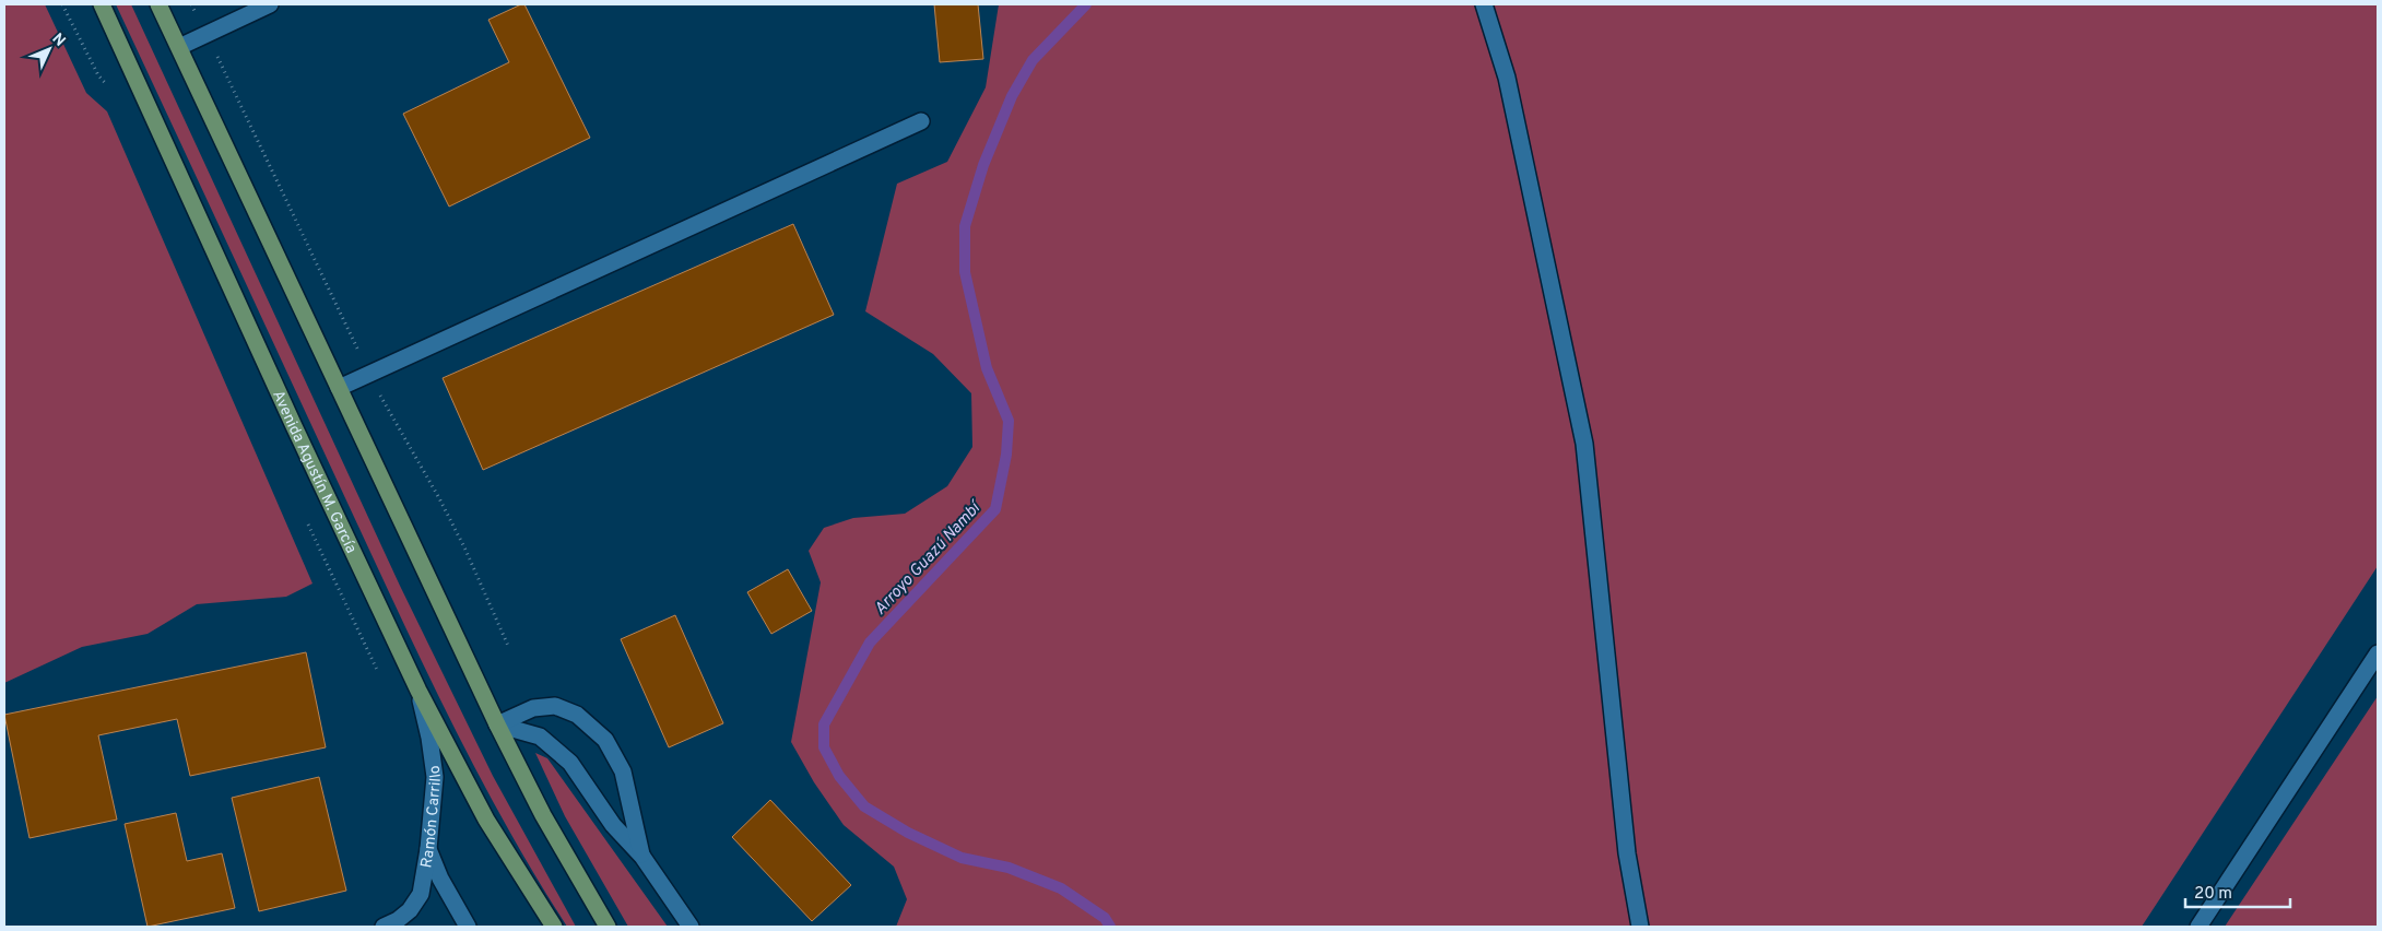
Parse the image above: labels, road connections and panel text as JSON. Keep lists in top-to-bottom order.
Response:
{
  "streets": {
    "main road": ["Avenida Agustín M. García"],
    "street": ["Ramón Carrillo"]
  },
  "crossings": [
    ["Avenida Agustín M. García", "Ramón Carrillo"]
  ],
  "water": ["Arroyo Guazú Nambí"],
  "scale_bar": "20 m",
  "north": "top right"
}
